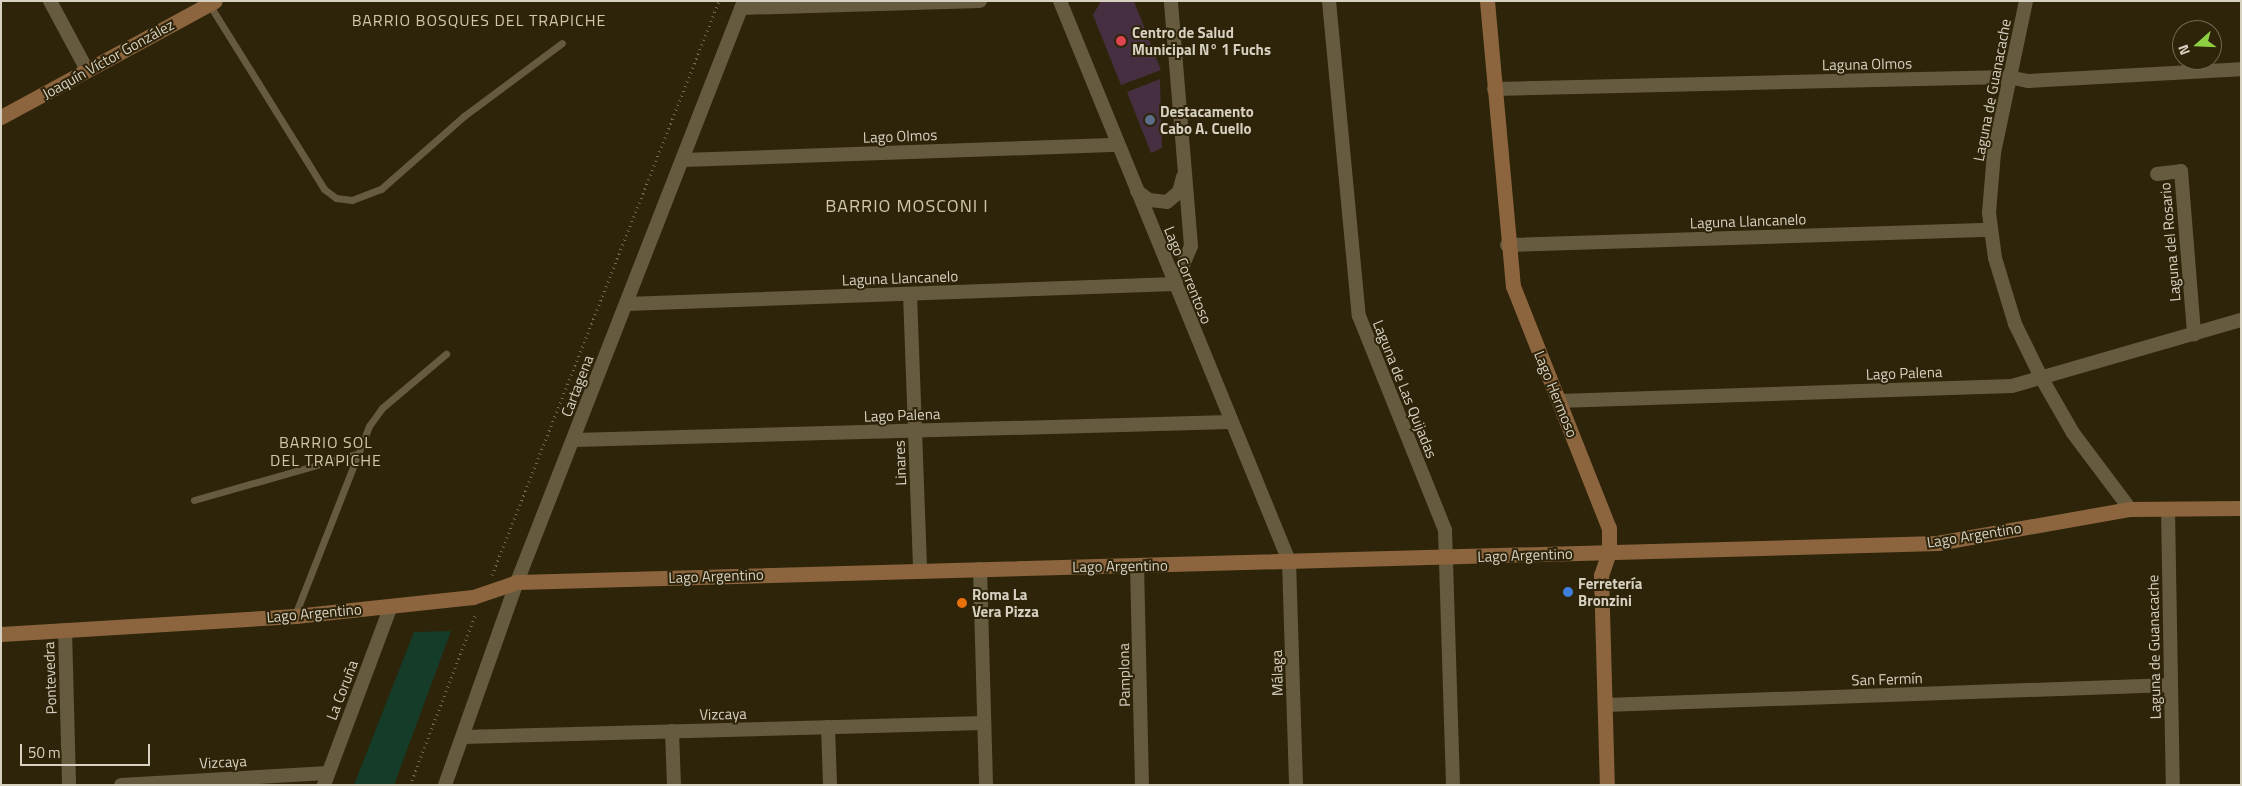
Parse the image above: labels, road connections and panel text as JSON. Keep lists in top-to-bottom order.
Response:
{
  "streets": {
    "street": [
      "Joaquín Víctor González",
      "Laguna Olmos",
      "Laguna de Guanacache",
      "Lago Olmos",
      "Laguna Llancanelo",
      "Laguna del Rosario",
      "Lago Correntoso",
      "Lago Palena",
      "Cartagena",
      "Laguna de Las Quijadas",
      "Lago Hermoso",
      "Linares",
      "Lago Argentino",
      "Málaga",
      "Pamplona",
      "Pontevedra",
      "San Fermín",
      "La Coruña",
      "Vizcaya"
    ]
  },
  "crossings": [
    ["Laguna Olmos", "Laguna de Guanacache"],
    ["Laguna Olmos", "Lago Hermoso"],
    ["Laguna de Guanacache", "Laguna Llancanelo"],
    ["Laguna de Guanacache", "Lago Palena"],
    ["Laguna de Guanacache", "Lago Argentino"],
    ["Laguna de Guanacache", "San Fermín"],
    ["Lago Olmos", "Lago Correntoso"],
    ["Lago Olmos", "Cartagena"],
    ["Laguna Llancanelo", "Lago Correntoso"],
    ["Laguna Llancanelo", "Cartagena"],
    ["Laguna Llancanelo", "Lago Hermoso"],
    ["Laguna Llancanelo", "Linares"],
    ["Laguna del Rosario", "Lago Palena"],
    ["Lago Correntoso", "Lago Palena"],
    ["Lago Correntoso", "Lago Argentino"],
    ["Lago Correntoso", "Málaga"],
    ["Lago Palena", "Cartagena"],
    ["Lago Palena", "Lago Hermoso"],
    ["Lago Palena", "Linares"],
    ["Cartagena", "Lago Argentino"],
    ["Cartagena", "Vizcaya"],
    ["Laguna de Las Quijadas", "Lago Argentino"],
    ["Lago Hermoso", "Lago Argentino"],
    ["Lago Hermoso", "San Fermín"],
    ["Linares", "Lago Argentino"],
    ["Lago Argentino", "Málaga"],
    ["Lago Argentino", "Pamplona"],
    ["Lago Argentino", "Pontevedra"],
    ["Lago Argentino", "La Coruña"],
    ["La Coruña", "Vizcaya"]
  ],
  "districts": ["BARRIO BOSQUES DEL TRAPICHE", "BARRIO MOSCONI I", "BARRIO SOL DEL TRAPICHE"],
  "places": [
    "Centro de Salud Municipal N° 1 Fuchs",
    "Destacamento Cabo A. Cuello",
    "Ferretería Bronzini",
    "Roma La Vera Pizza"
  ],
  "scale_bar": "50 m",
  "north": "left"
}
